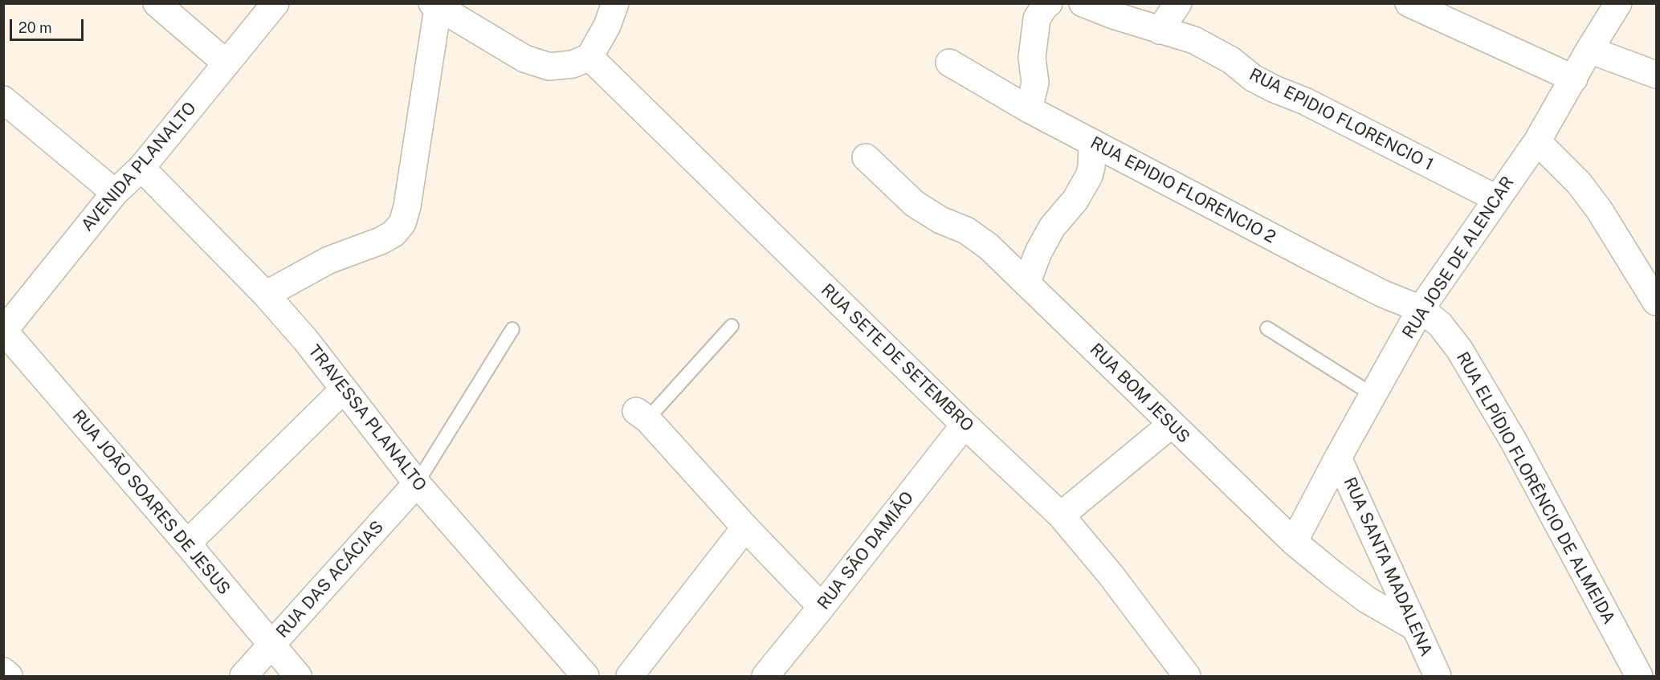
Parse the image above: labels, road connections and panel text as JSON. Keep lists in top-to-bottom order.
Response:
{
  "streets": {
    "street": [
      "RUA EPIDIO FLORENCIO 1",
      "AVENIDA PLANALTO",
      "RUA EPIDIO FLORENCIO 2",
      "RUA JOSE DE ALENCAR",
      "RUA SETE DE SETEMBRO",
      "RUA BOM JESUS",
      "TRAVESSA PLANALTO",
      "RUA ELPÍDIO FLORÊNCIO DE ALMEIDA",
      "RUA JOÃO SOARES DE JESUS",
      "RUA SÃO DAMIÃO",
      "RUA SANTA MADALENA",
      "RUA DAS ACÁCIAS"
    ]
  },
  "crossings": [
    ["RUA EPIDIO FLORENCIO 1", "RUA JOSE DE ALENCAR"],
    ["AVENIDA PLANALTO", "TRAVESSA PLANALTO"],
    ["AVENIDA PLANALTO", "RUA JOÃO SOARES DE JESUS"],
    ["RUA EPIDIO FLORENCIO 2", "RUA JOSE DE ALENCAR"],
    ["RUA EPIDIO FLORENCIO 2", "RUA ELPÍDIO FLORÊNCIO DE ALMEIDA"],
    ["RUA JOSE DE ALENCAR", "RUA BOM JESUS"],
    ["RUA JOSE DE ALENCAR", "RUA ELPÍDIO FLORÊNCIO DE ALMEIDA"],
    ["RUA JOSE DE ALENCAR", "RUA SANTA MADALENA"],
    ["RUA SETE DE SETEMBRO", "RUA SÃO DAMIÃO"],
    ["RUA BOM JESUS", "RUA SANTA MADALENA"],
    ["TRAVESSA PLANALTO", "RUA DAS ACÁCIAS"],
    ["RUA JOÃO SOARES DE JESUS", "RUA DAS ACÁCIAS"]
  ],
  "scale_bar": "20 m"
}
